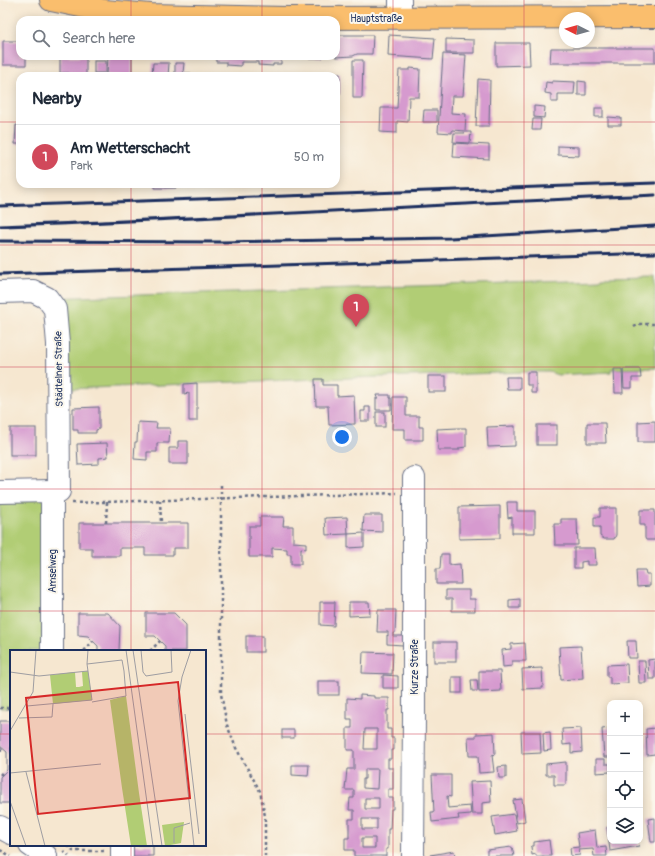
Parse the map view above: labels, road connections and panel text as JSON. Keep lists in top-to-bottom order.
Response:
{
  "streets": {
    "main road": ["Hauptstraße"],
    "street": ["Städtelner Straße", "Amselweg", "Kurze Straße"]
  },
  "crossings": [
    ["Städtelner Straße", "Amselweg"]
  ],
  "north": "left",
  "page": {
    "search": "Search here",
    "heading": "Nearby",
    "list": [
      {
        "mark": "1",
        "name": "Am Wetterschacht",
        "note": "Park",
        "value": "50 m"
      }
    ],
    "pins": "1",
    "map_buttons": ["+", "−"]
  }
}
